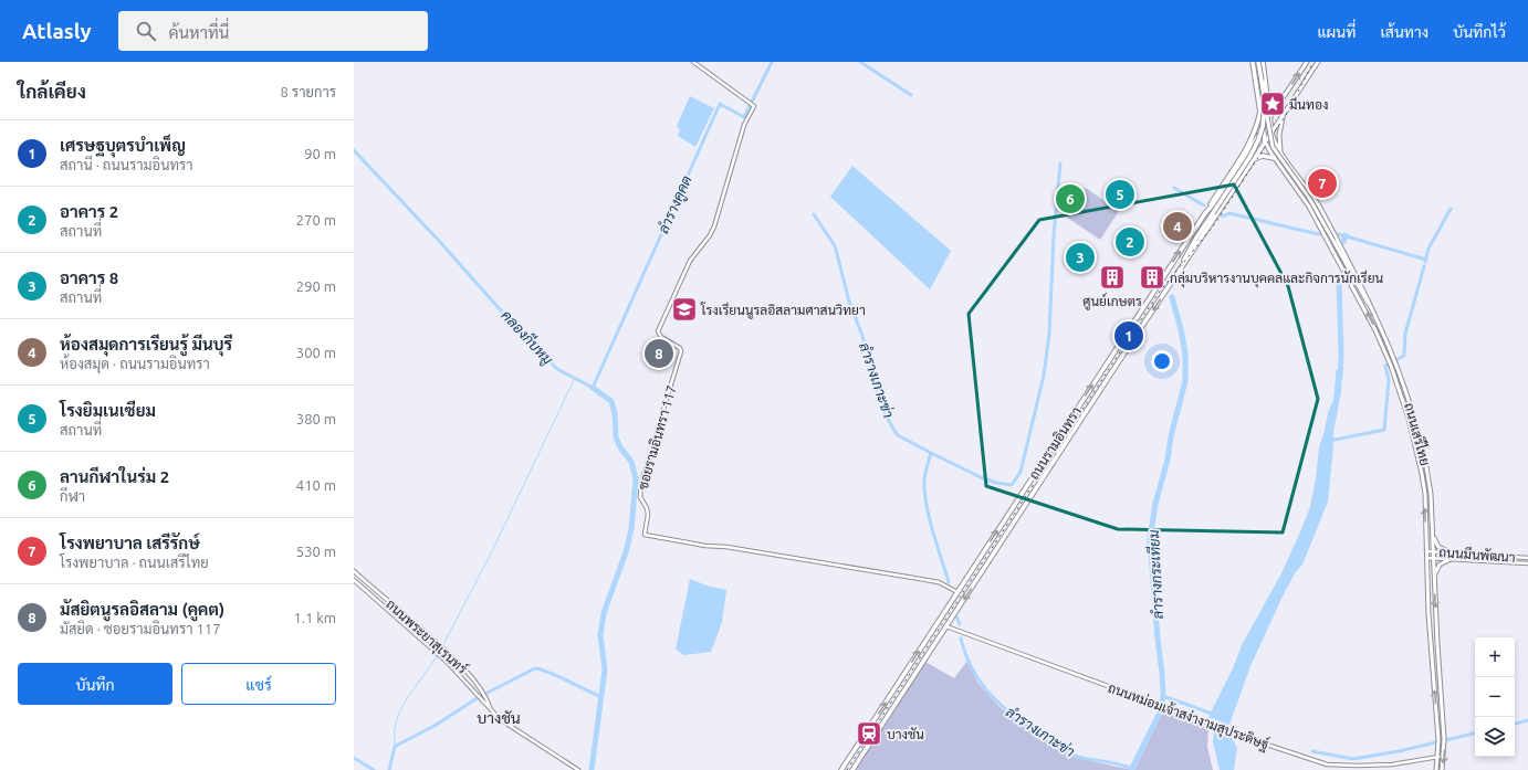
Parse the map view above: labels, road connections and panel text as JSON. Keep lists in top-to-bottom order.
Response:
{
  "streets": {
    "highway": ["ถนนรามอินทรา"],
    "main road": ["ถนนเสรีไทย"],
    "street": [
      "ซอยรามอินทรา 117",
      "ถนนมีนพัฒนา",
      "ถนนพระยาสุเรนทร์",
      "ถนนหม่อมเจ้าสง่างามสุประดิษฐ์"
    ]
  },
  "crossings": [
    ["ถนนเสรีไทย", "ถนนรามอินทรา"],
    ["ถนนเสรีไทย", "ถนนมีนพัฒนา"],
    ["ถนนเสรีไทย", "ถนนหม่อมเจ้าสง่างามสุประดิษฐ์"],
    ["ซอยรามอินทรา 117", "ถนนรามอินทรา"],
    ["ถนนรามอินทรา", "ถนนหม่อมเจ้าสง่างามสุประดิษฐ์"]
  ],
  "districts": ["บางชัน"],
  "water": [
    "ลำรางคูคต",
    "คลองกีบหมู",
    "ลำรางเกาะข่า",
    "ลำรางกระเทียม"
  ],
  "places": {
    "place": ["มีนทอง"],
    "building": ["ศูนย์เกษตร", "กลุ่มบริหารงานบุคคลและกิจการนักเรียน"],
    "school or university": ["โรงเรียนนูรลอิสลามศาสนวิทยา"],
    "station": ["บางชัน"]
  },
  "page": {
    "header": "Atlasly",
    "search": "ค้นหาที่นี่",
    "nav": ["แผนที่", "เส้นทาง", "บันทึกไว้"],
    "heading": ["ใกล้เคียง", "8 รายการ"],
    "list": [
      {
        "mark": "1",
        "name": "เศรษฐบุตรบำเพ็ญ",
        "note": "สถานี · ถนนรามอินทรา",
        "value": "90 m"
      },
      {
        "mark": "2",
        "name": "อาคาร 2",
        "note": "สถานที่",
        "value": "270 m"
      },
      {
        "mark": "3",
        "name": "อาคาร 8",
        "note": "สถานที่",
        "value": "290 m"
      },
      {
        "mark": "4",
        "name": "ห้องสมุดการเรียนรู้ มีนบุรี",
        "note": "ห้องสมุด · ถนนรามอินทรา",
        "value": "300 m"
      },
      {
        "mark": "5",
        "name": "โรงยิมเนเซียม",
        "note": "สถานที่",
        "value": "380 m"
      },
      {
        "mark": "6",
        "name": "ลานกีฬาในร่ม 2",
        "note": "กีฬา",
        "value": "410 m"
      },
      {
        "mark": "7",
        "name": "โรงพยาบาล เสรีรักษ์",
        "note": "โรงพยาบาล · ถนนเสรีไทย",
        "value": "530 m"
      },
      {
        "mark": "8",
        "name": "มัสยิตนูรลอิสลาม (คูคต)",
        "note": "มัสยิด · ซอยรามอินทรา 117",
        "value": "1.1 km"
      }
    ],
    "pins": [
      "7",
      "5",
      "6",
      "4",
      "2",
      "3",
      "1",
      "8"
    ],
    "map_buttons": ["+", "−"],
    "buttons": ["บันทึก", "แชร์"]
  }
}
